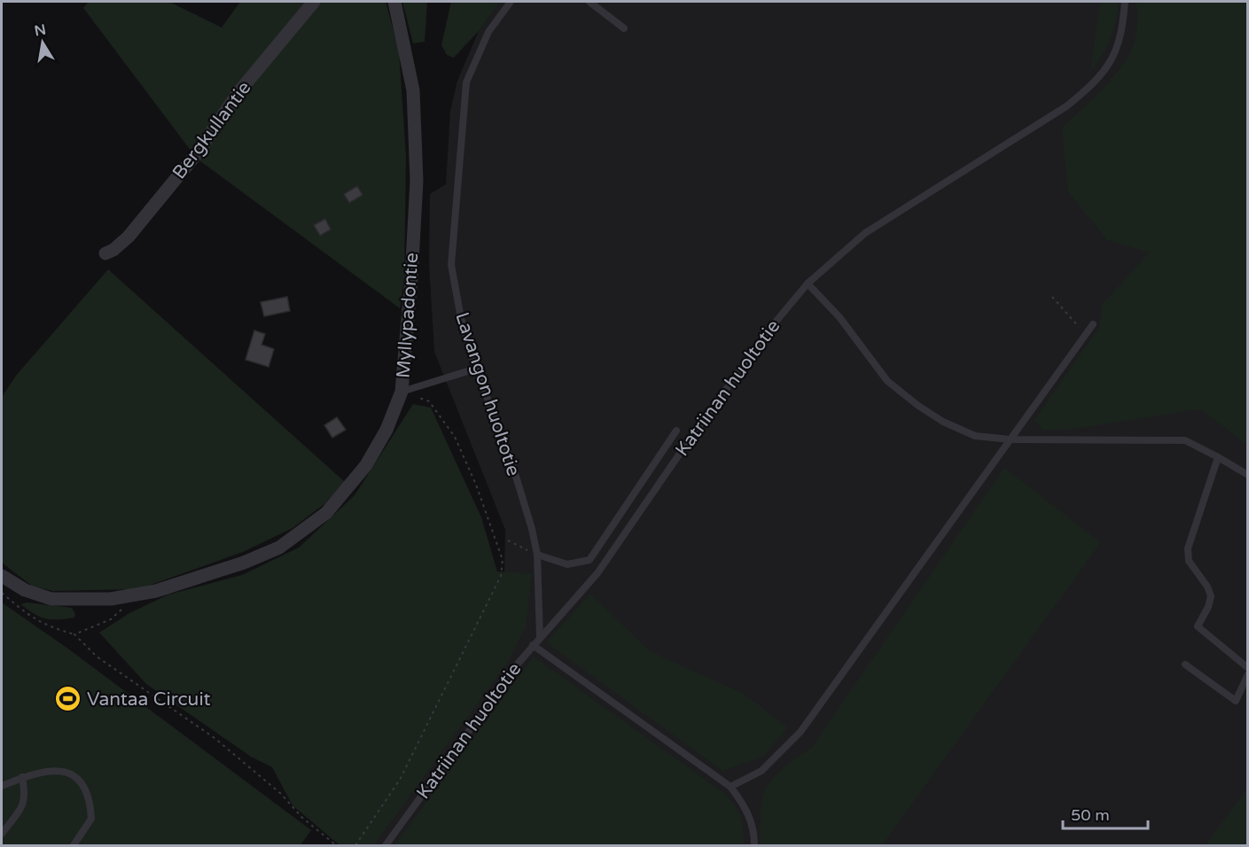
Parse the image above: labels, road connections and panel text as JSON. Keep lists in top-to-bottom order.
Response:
{
  "streets": {
    "street": ["Bergkullantie", "Myllypadontie"],
    "lane": ["Katriinan huoltotie", "Lavangon huoltotie"]
  },
  "crossings": [
    ["Katriinan huoltotie", "Lavangon huoltotie"]
  ],
  "places": {
    "sports": ["Vantaa Circuit"]
  },
  "scale_bar": "50 m",
  "north": "top"
}
